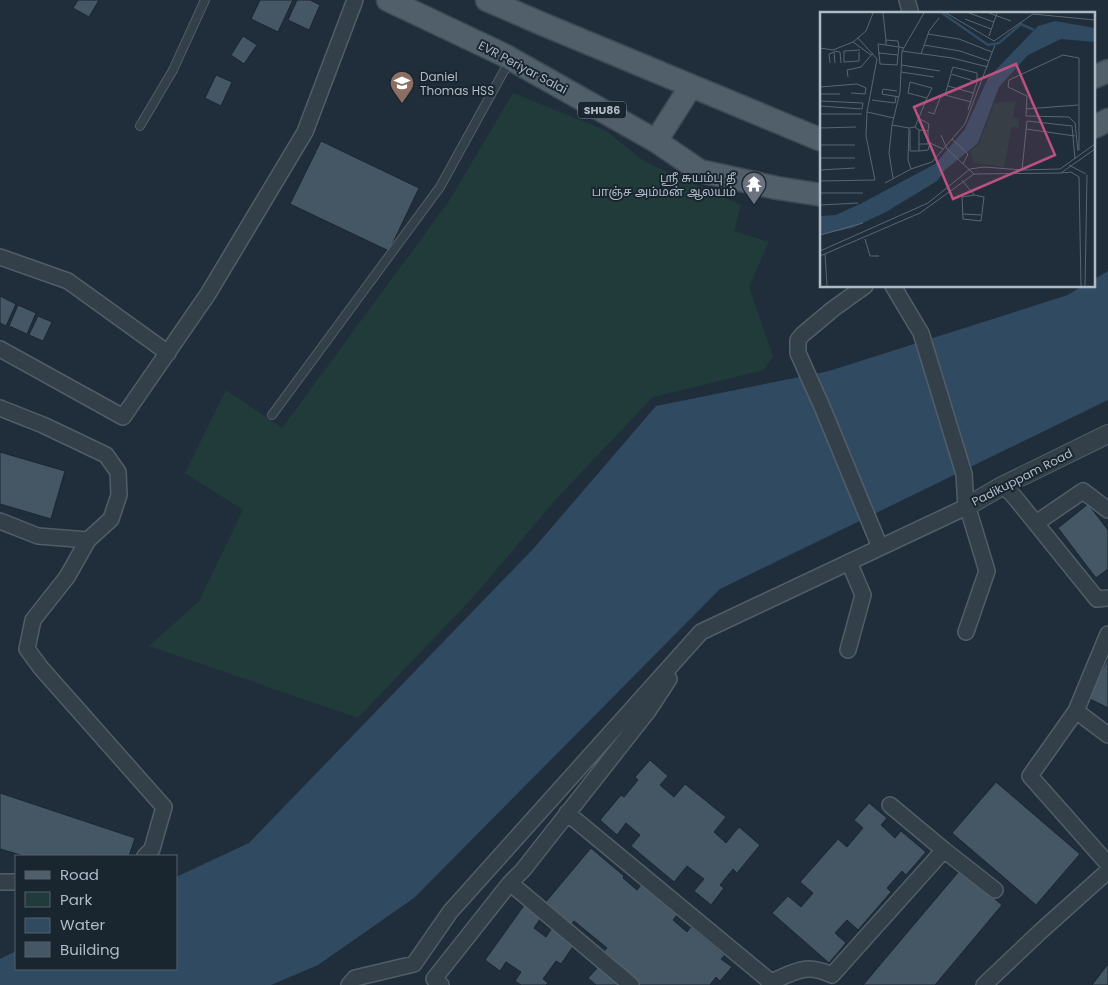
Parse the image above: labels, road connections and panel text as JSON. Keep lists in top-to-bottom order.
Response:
{
  "streets": {
    "main road": ["EVR Periyar Salai", "SHU86"],
    "street": ["Padikuppam Road"]
  },
  "places": {
    "school or university": ["Daniel Thomas HSS"],
    "temple": ["ஶ்ரீ சுயம்பு தீ பாஞ்ச அம்மன் ஆலயம்"]
  },
  "legend": [
    "Road",
    "Park",
    "Water",
    "Building"
  ]
}
